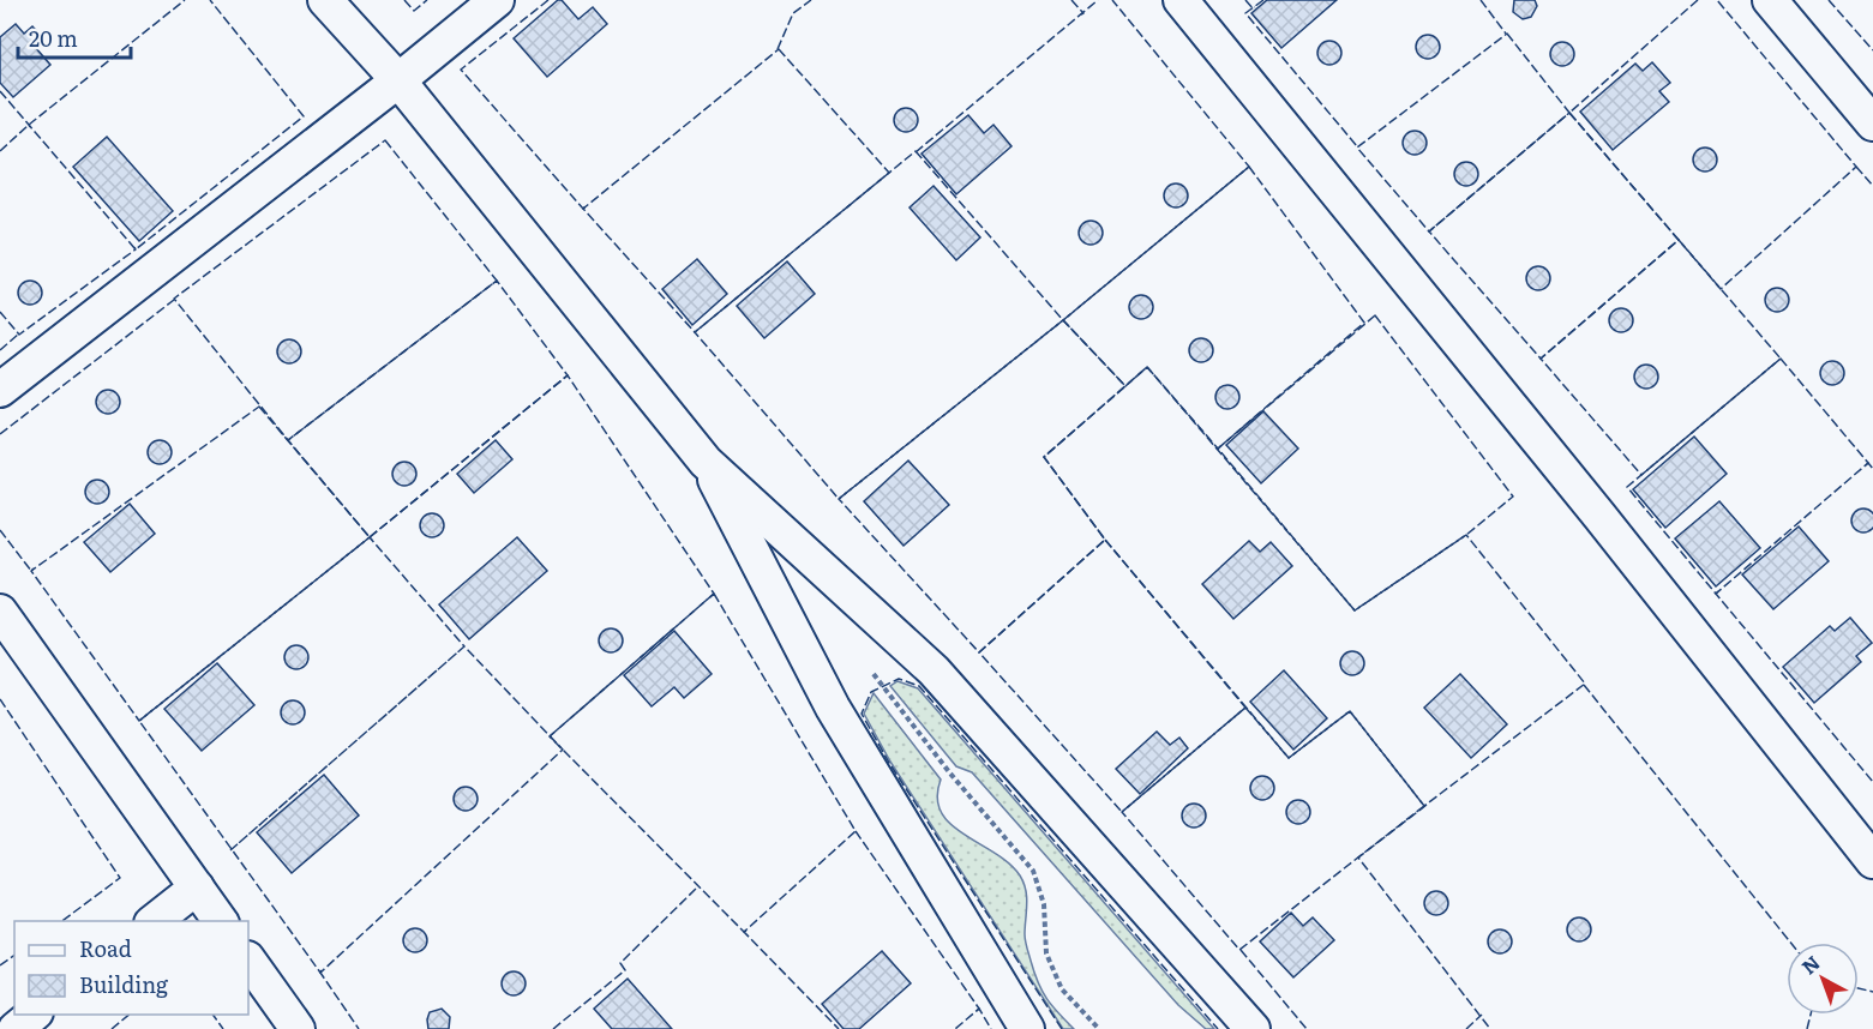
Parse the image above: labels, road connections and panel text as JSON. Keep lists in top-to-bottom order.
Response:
{
  "legend": ["Road", "Building"],
  "scale_bar": "20 m",
  "north": "top left"
}
